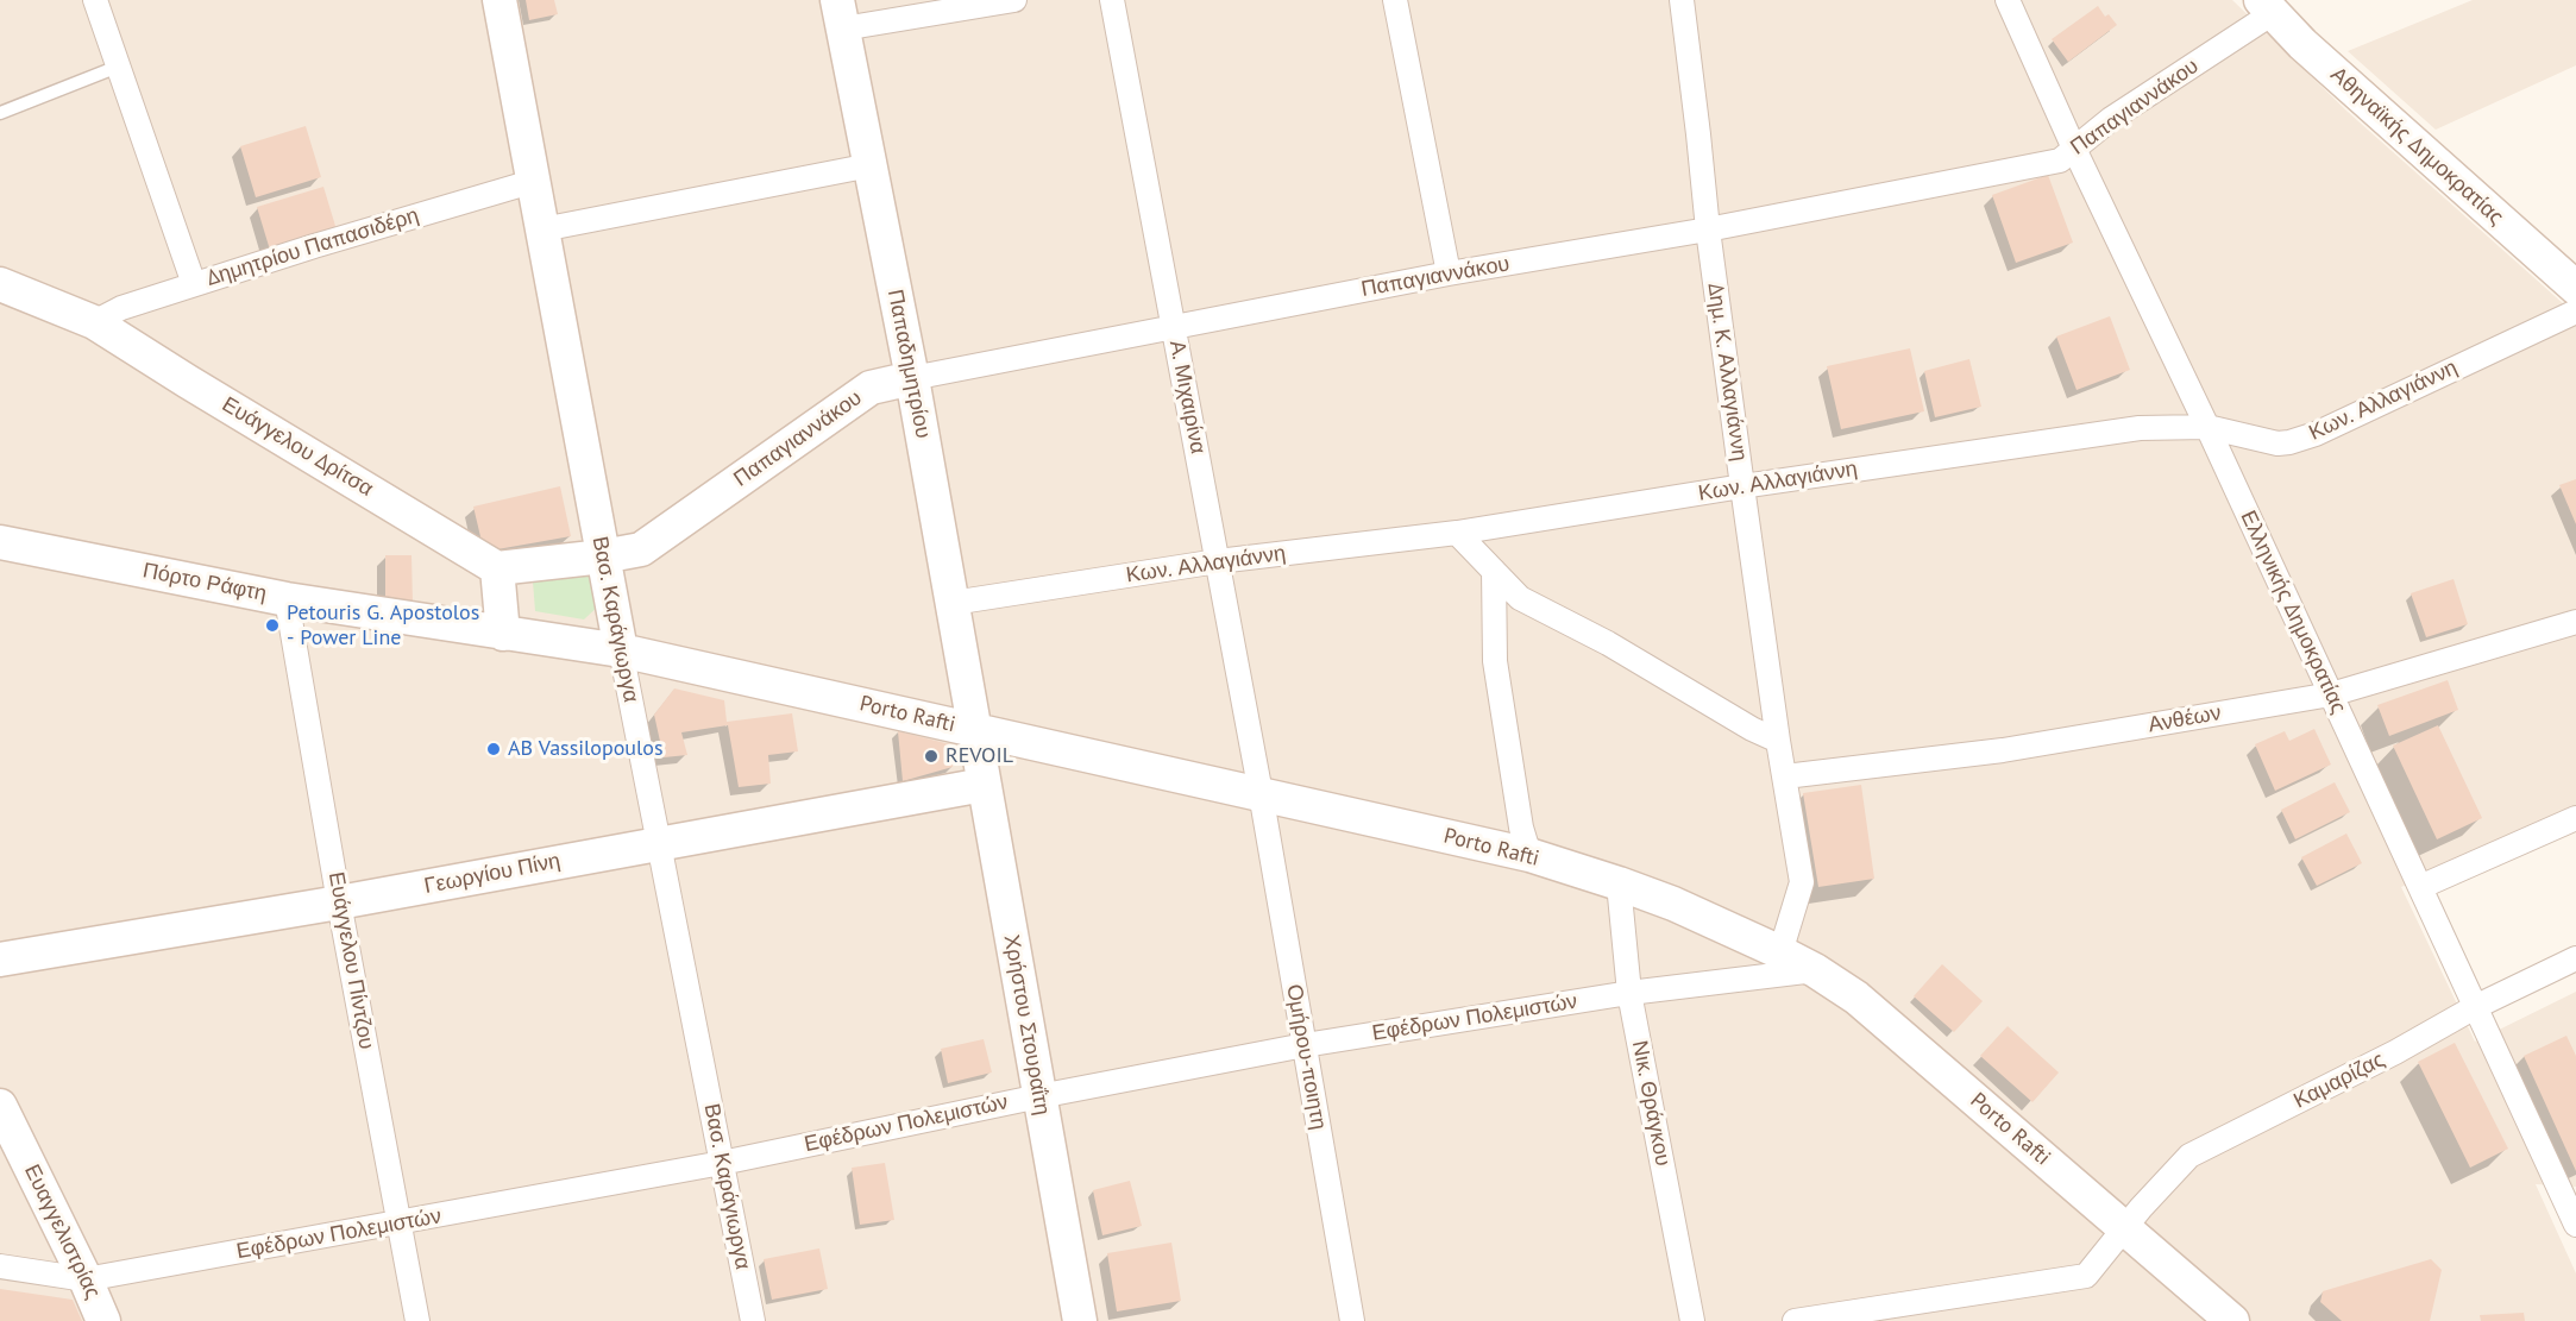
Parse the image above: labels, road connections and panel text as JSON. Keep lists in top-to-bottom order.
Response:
{
  "streets": {
    "main road": [
      "Παπαγιαννάκου",
      "Αθηναϊκής Δημοκρατίας",
      "Παπαδημητρίου",
      "Ευάγγελου Δρίτσα",
      "Πόρτο Ράφτη",
      "Βασ. Καράγιωργα",
      "Porto Rafti",
      "Γεωργίου Πίνη",
      "Χρήστου Στουραΐτη",
      "Ευαγγελιστρίας"
    ],
    "street": [
      "Δημητρίου Παπασιδέρη",
      "Δημ. Κ. Αλλαγιάννη",
      "Α. Μιχαιρίνα",
      "Κων. Αλλαγιάννη",
      "Ελληνικής Δημοκρατίας",
      "Ανθέων",
      "Ευάγγελου Πίντζου",
      "Εφέδρων Πολεμιστών",
      "Ομήρου-ποιητη",
      "Καμαρίζας",
      "Νικ. Θράγκου"
    ]
  },
  "crossings": [
    ["Παπαγιαννάκου", "Αθηναϊκής Δημοκρατίας"],
    ["Παπαγιαννάκου", "Παπαδημητρίου"],
    ["Παπαγιαννάκου", "Δημ. Κ. Αλλαγιάννη"],
    ["Παπαγιαννάκου", "Α. Μιχαιρίνα"],
    ["Παπαγιαννάκου", "Ελληνικής Δημοκρατίας"],
    ["Παπαγιαννάκου", "Βασ. Καράγιωργα"],
    ["Δημητρίου Παπασιδέρη", "Ευάγγελου Δρίτσα"],
    ["Δημητρίου Παπασιδέρη", "Βασ. Καράγιωργα"],
    ["Παπαδημητρίου", "Κων. Αλλαγιάννη"],
    ["Παπαδημητρίου", "Porto Rafti"],
    ["Παπαδημητρίου", "Χρήστου Στουραΐτη"],
    ["Δημ. Κ. Αλλαγιάννη", "Κων. Αλλαγιάννη"],
    ["Δημ. Κ. Αλλαγιάννη", "Porto Rafti"],
    ["Δημ. Κ. Αλλαγιάννη", "Ανθέων"],
    ["Α. Μιχαιρίνα", "Κων. Αλλαγιάννη"],
    ["Α. Μιχαιρίνα", "Porto Rafti"],
    ["Α. Μιχαιρίνα", "Ομήρου-ποιητη"],
    ["Κων. Αλλαγιάννη", "Ελληνικής Δημοκρατίας"],
    ["Πόρτο Ράφτη", "Βασ. Καράγιωργα"],
    ["Πόρτο Ράφτη", "Porto Rafti"],
    ["Πόρτο Ράφτη", "Ευάγγελου Πίντζου"],
    ["Ελληνικής Δημοκρατίας", "Ανθέων"],
    ["Ελληνικής Δημοκρατίας", "Καμαρίζας"],
    ["Βασ. Καράγιωργα", "Porto Rafti"],
    ["Βασ. Καράγιωργα", "Γεωργίου Πίνη"],
    ["Βασ. Καράγιωργα", "Εφέδρων Πολεμιστών"],
    ["Porto Rafti", "Εφέδρων Πολεμιστών"],
    ["Porto Rafti", "Χρήστου Στουραΐτη"],
    ["Porto Rafti", "Ομήρου-ποιητη"],
    ["Porto Rafti", "Καμαρίζας"],
    ["Porto Rafti", "Νικ. Θράγκου"],
    ["Γεωργίου Πίνη", "Ευάγγελου Πίντζου"],
    ["Γεωργίου Πίνη", "Χρήστου Στουραΐτη"],
    ["Ευάγγελου Πίντζου", "Εφέδρων Πολεμιστών"],
    ["Εφέδρων Πολεμιστών", "Χρήστου Στουραΐτη"],
    ["Εφέδρων Πολεμιστών", "Ομήρου-ποιητη"],
    ["Εφέδρων Πολεμιστών", "Νικ. Θράγκου"],
    ["Εφέδρων Πολεμιστών", "Ευαγγελιστρίας"]
  ],
  "places": ["Petouris G. Apostolos - Power Line", "AB Vassilopoulos", "REVOIL"]
}
